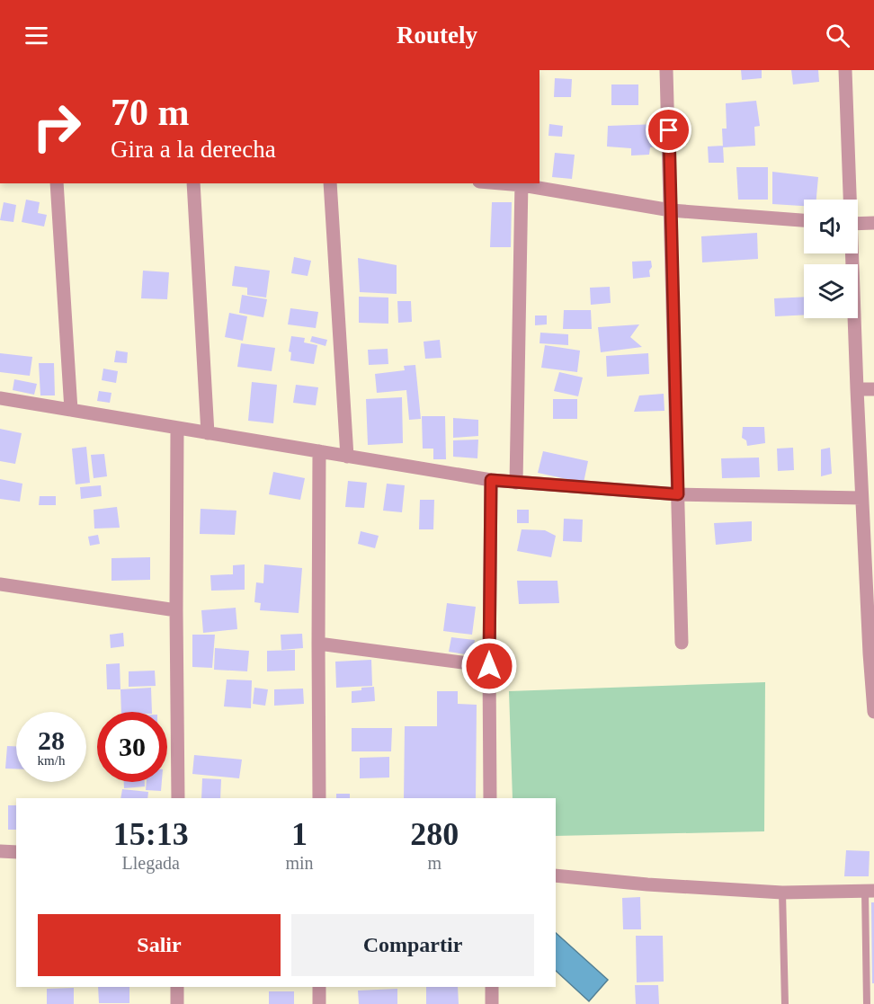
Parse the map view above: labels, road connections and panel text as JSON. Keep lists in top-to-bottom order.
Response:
{
  "page": {
    "header": "Routely",
    "turn": ["70 m", "Gira a la derecha"],
    "speed": "28 km/h",
    "limit": "30",
    "eta": [
      "15:13",
      "Llegada",
      "1",
      "min",
      "280",
      "m"
    ],
    "buttons": ["Salir", "Compartir"]
  }
}
